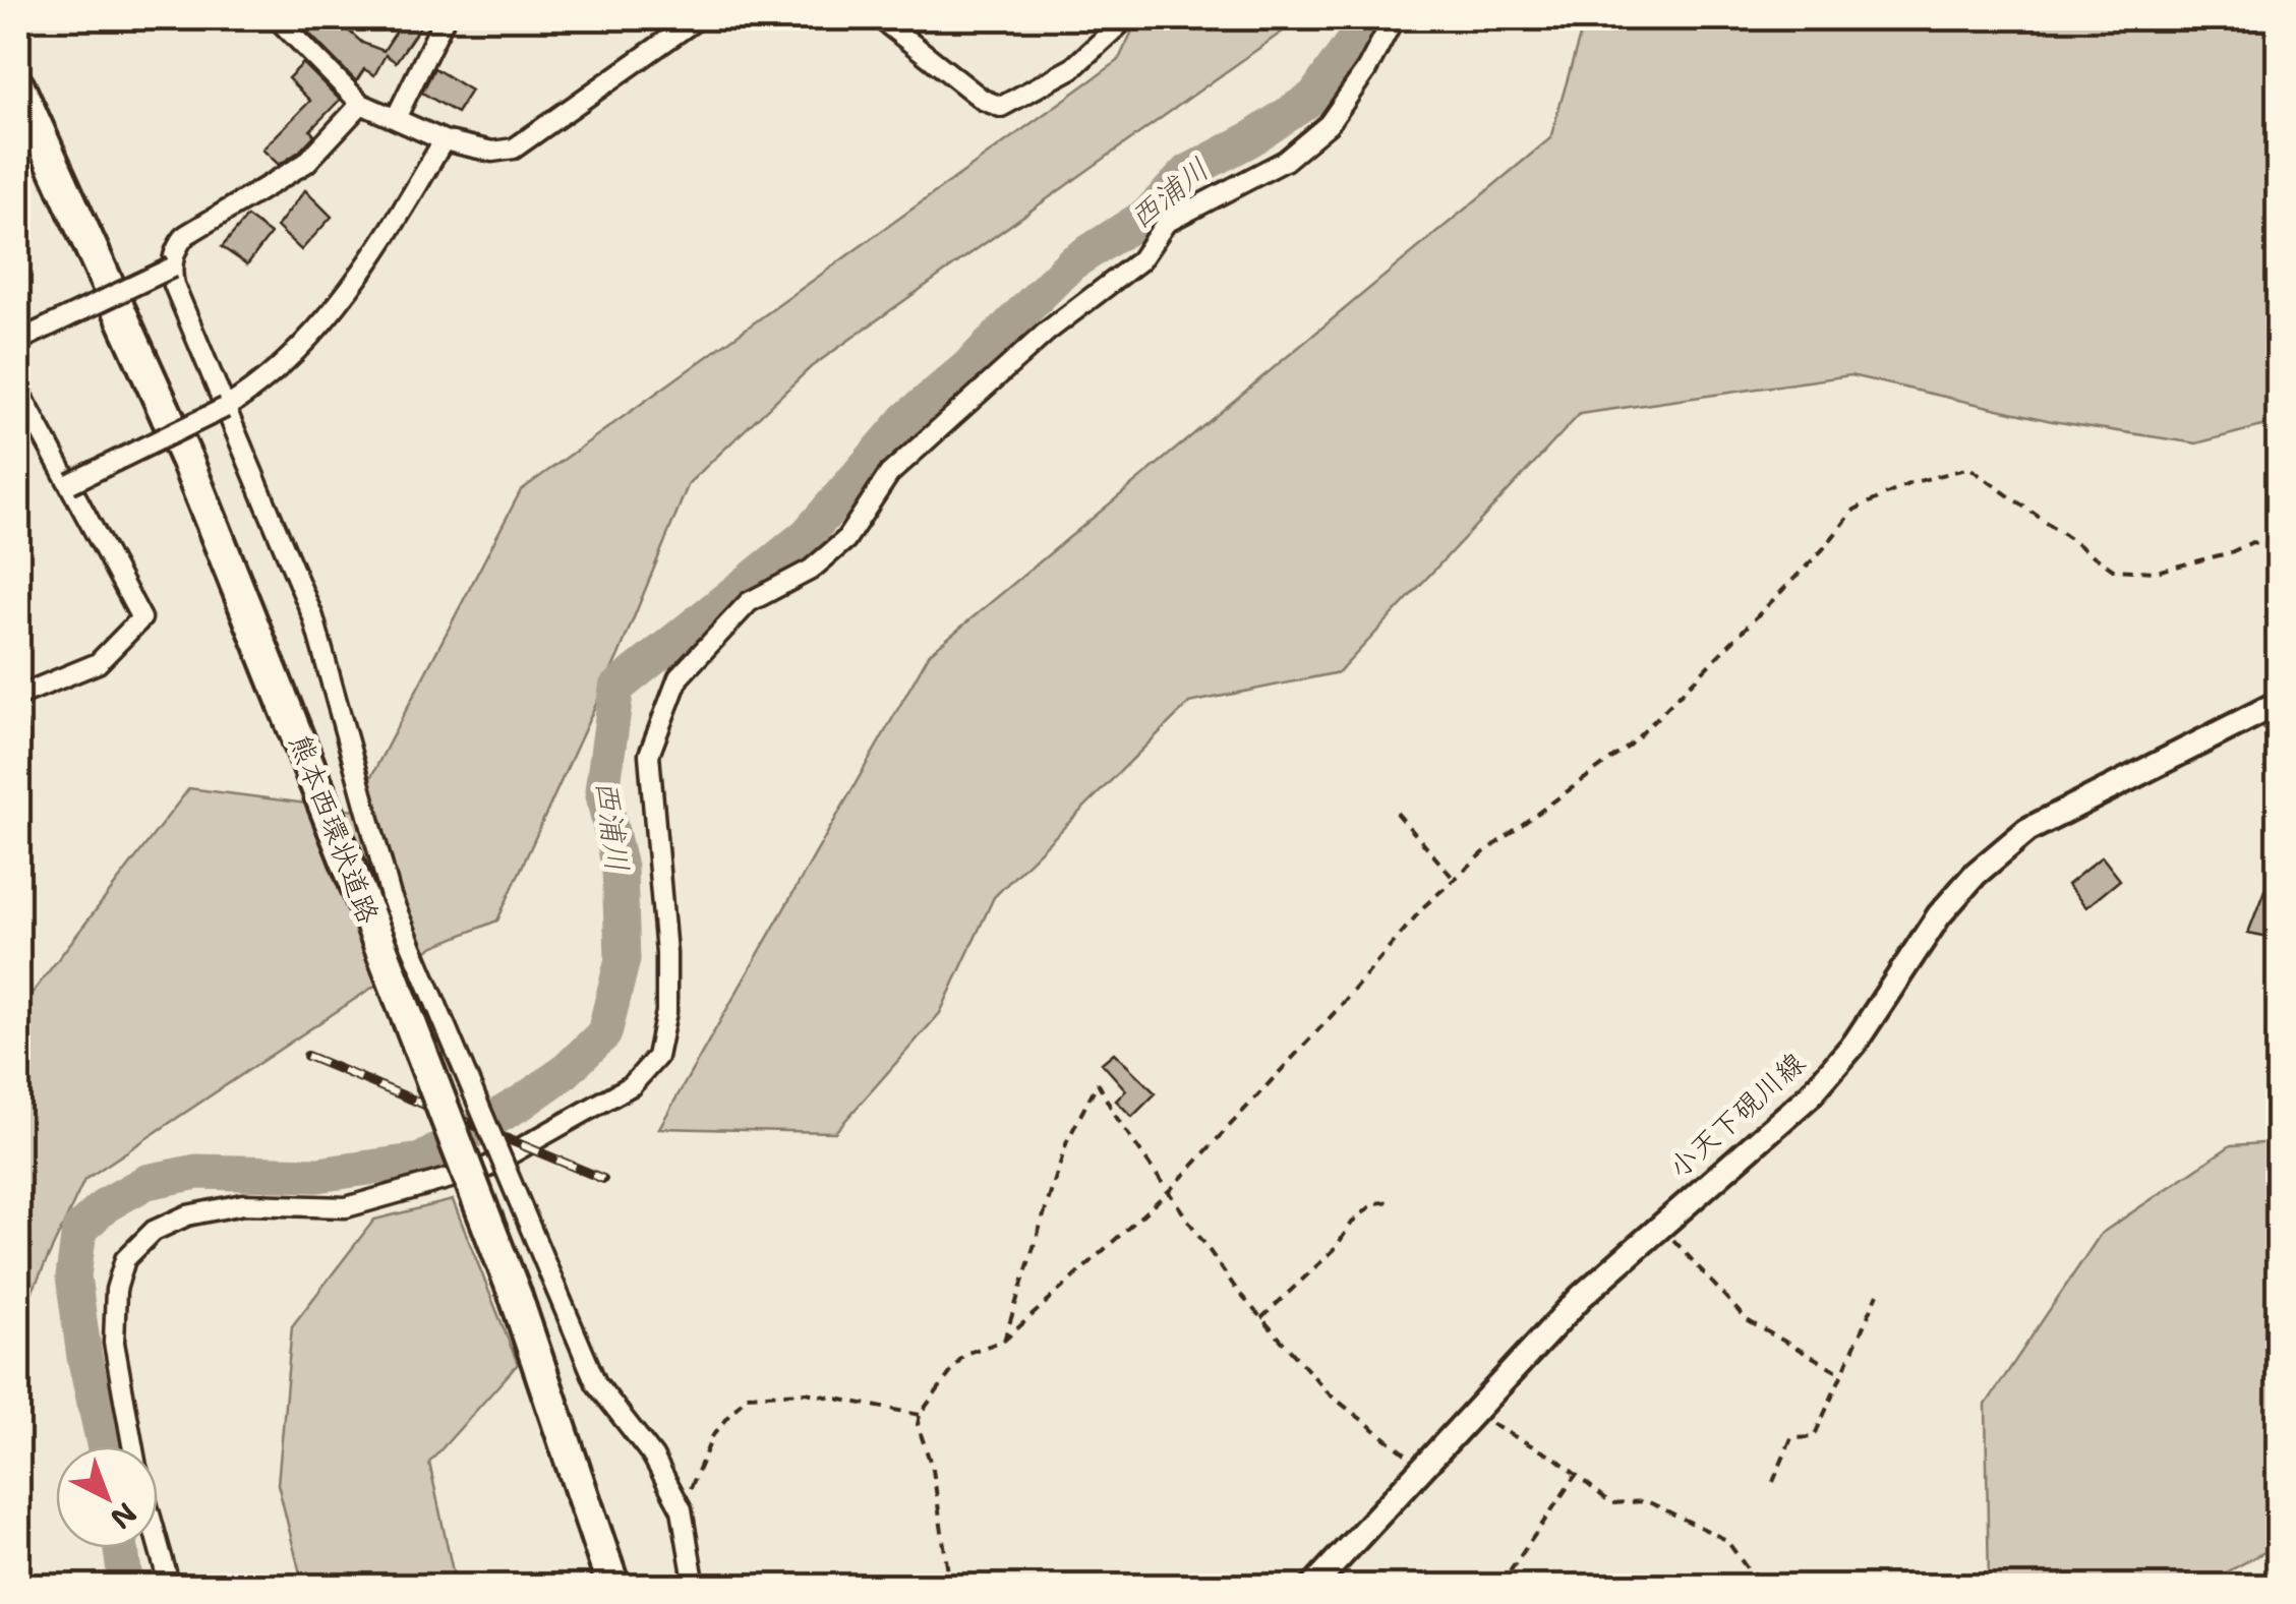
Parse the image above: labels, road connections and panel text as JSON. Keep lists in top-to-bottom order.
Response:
{
  "streets": {
    "highway": ["熊本西環状道路"],
    "main road": ["小天下硯川線"]
  },
  "water": ["西浦川"],
  "north": "bottom right"
}
